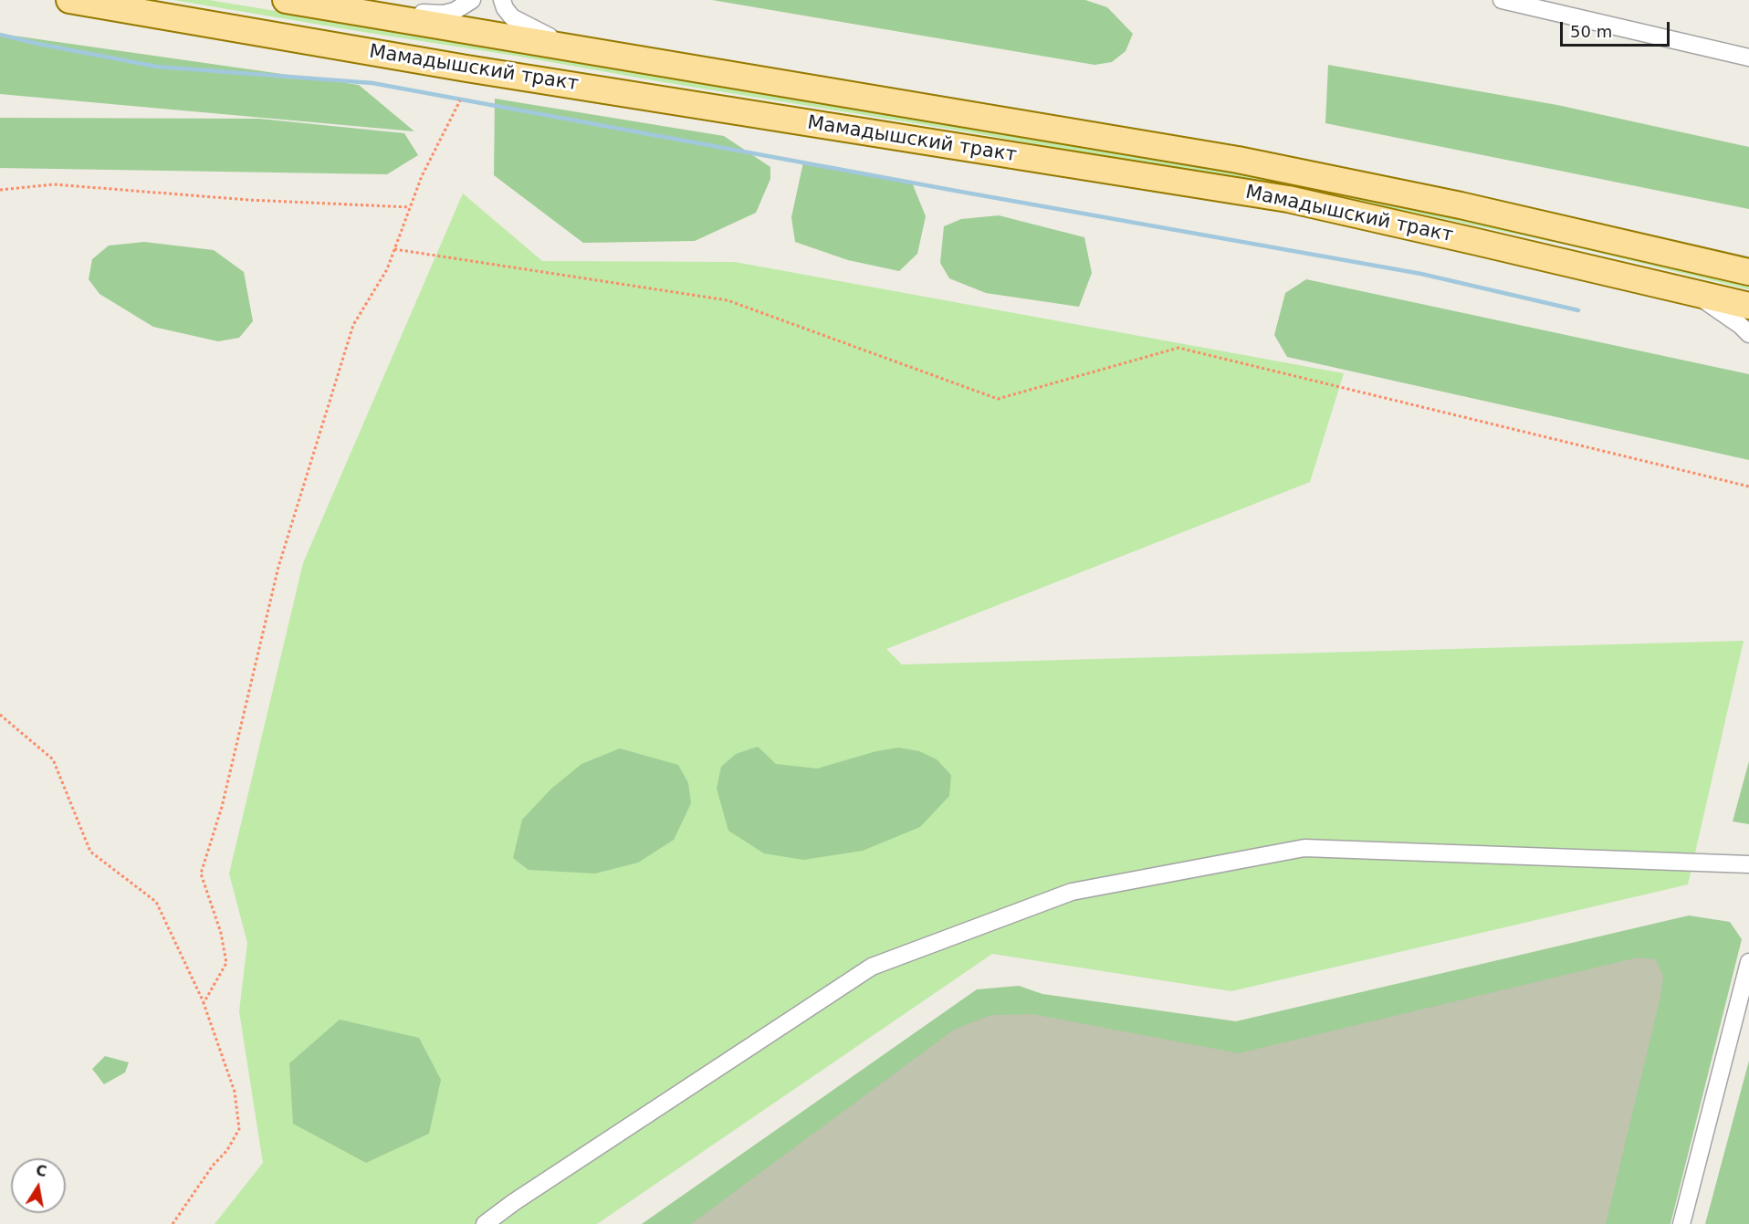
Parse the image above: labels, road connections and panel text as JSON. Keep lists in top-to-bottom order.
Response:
{
  "streets": {
    "main road": ["Мамадышский тракт"]
  },
  "scale_bar": "50 m",
  "north": "top"
}
